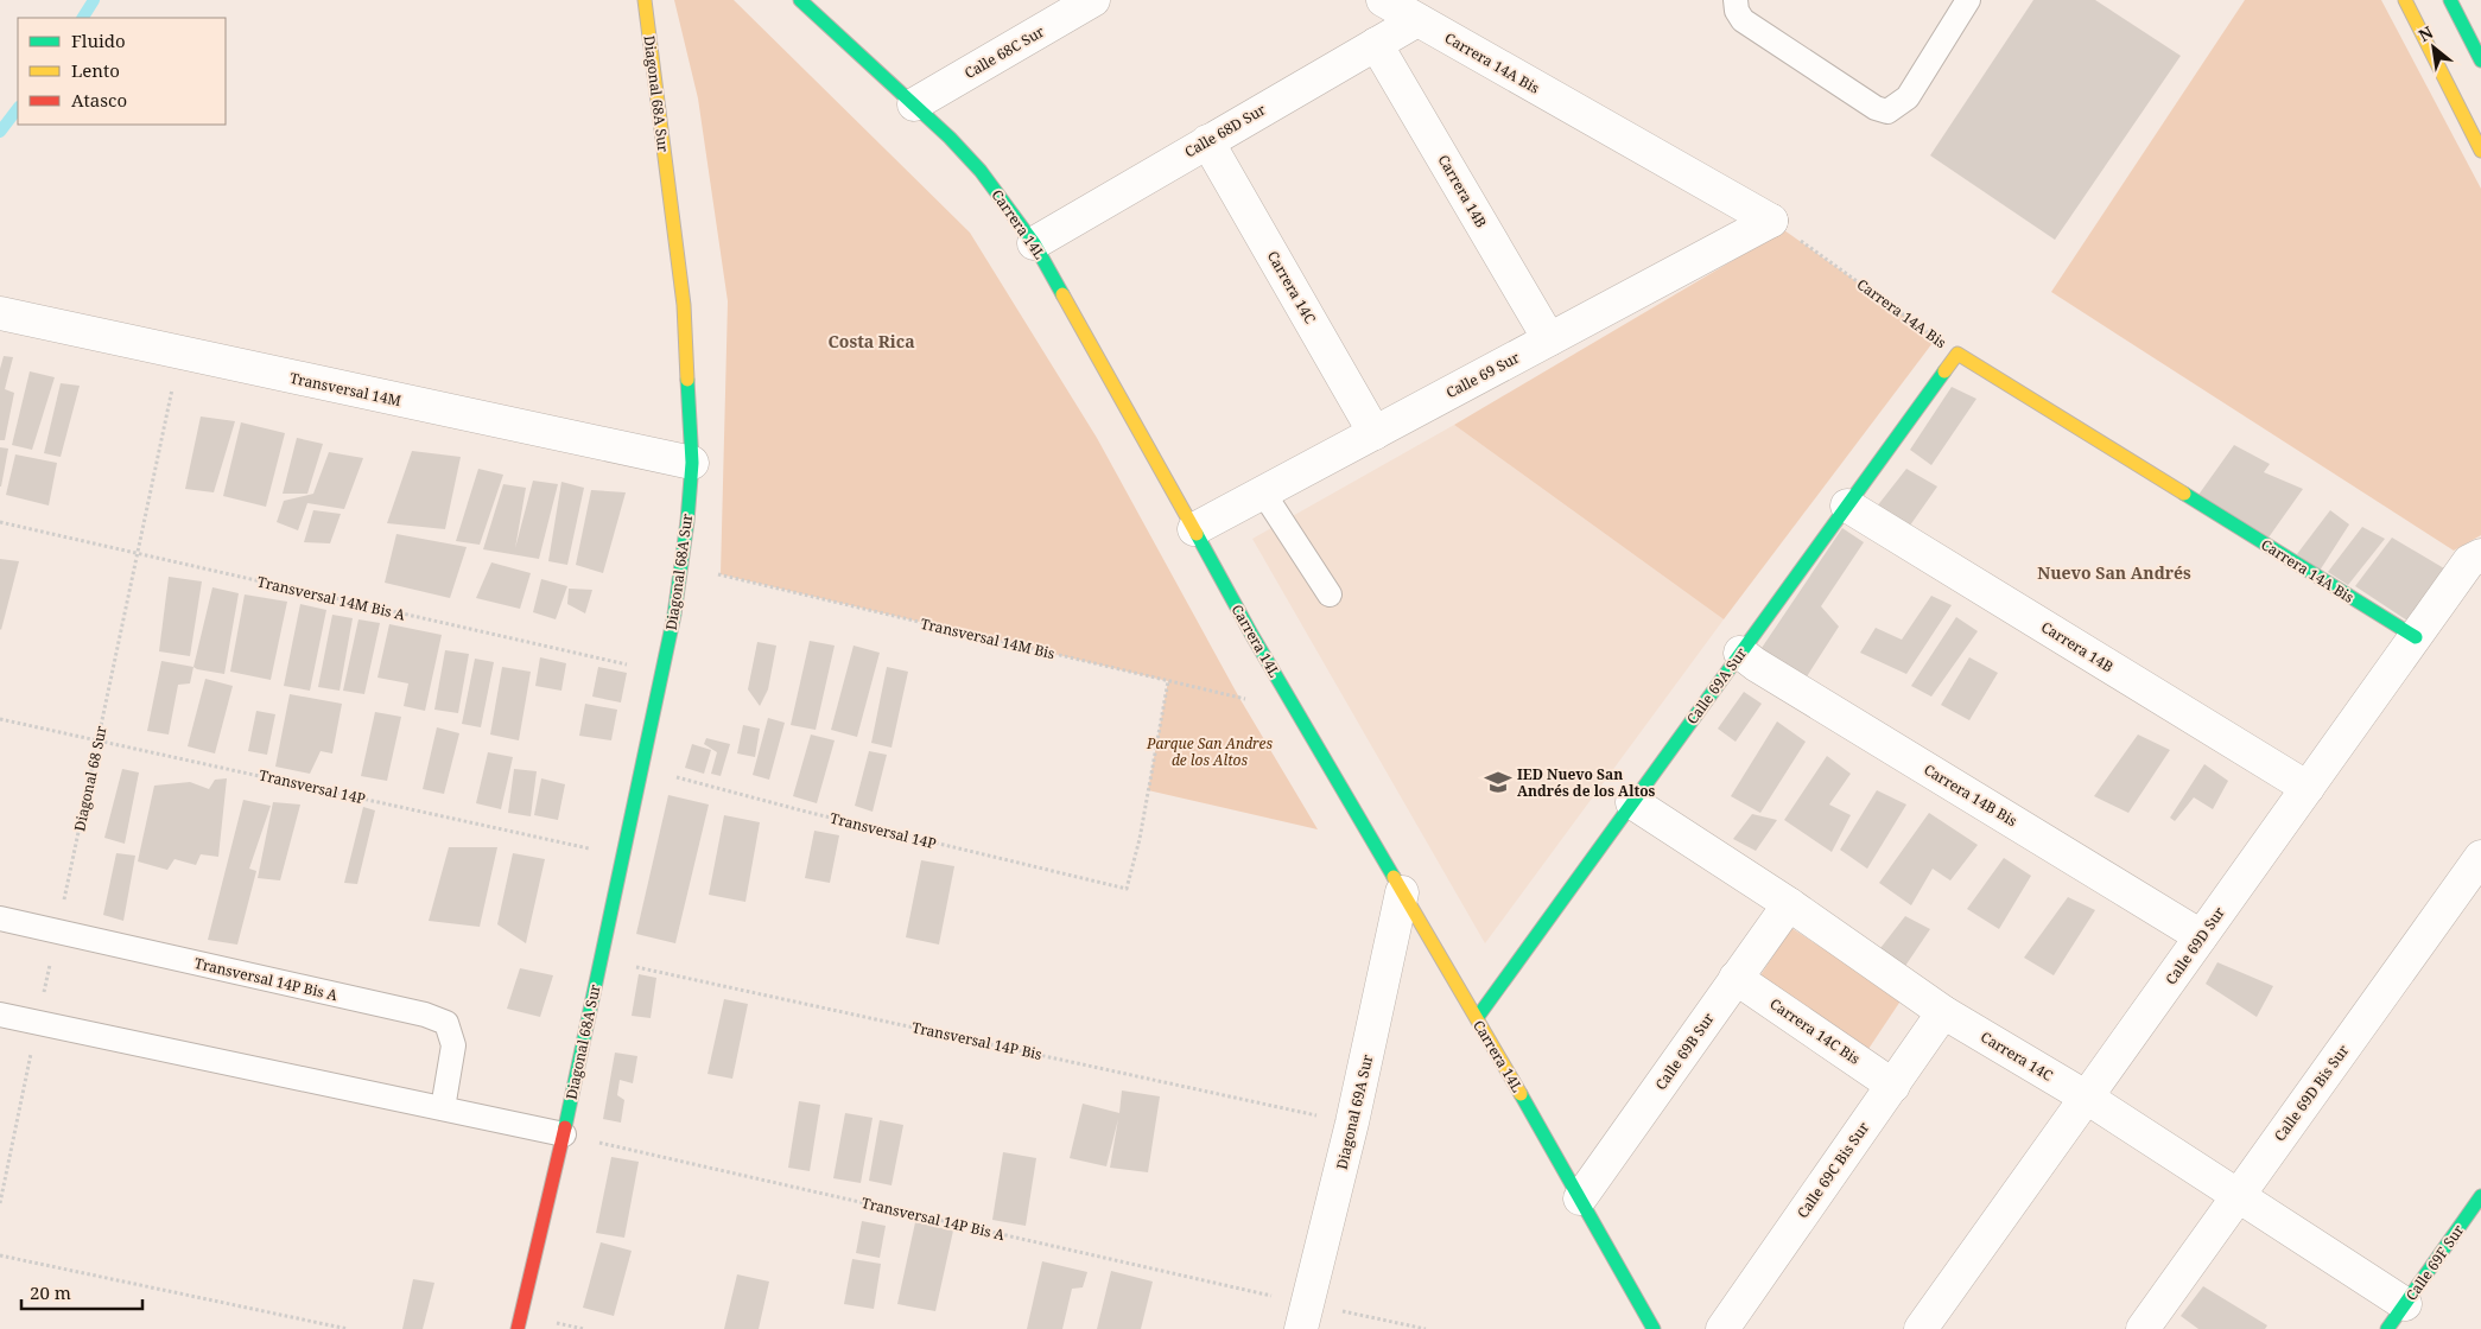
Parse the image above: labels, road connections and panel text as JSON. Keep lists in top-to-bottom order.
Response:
{
  "streets": {
    "street": [
      "Calle 68C Sur",
      "Carrera 14A Bis",
      "Diagonal 68A Sur",
      "Calle 68D Sur",
      "Carrera 14B",
      "Carrera 14L",
      "Carrera 14C",
      "Calle 69 Sur",
      "Transversal 14M",
      "Calle 69A Sur",
      "Carrera 14B Bis",
      "Calle 69D Sur",
      "Carrera 14C Bis",
      "Calle 69B Sur",
      "Calle 69D Bis Sur",
      "Diagonal 69A Sur",
      "Calle 69C Bis Sur",
      "Calle 69F Sur"
    ],
    "lane": ["Transversal 14P Bis A"],
    "path": [
      "Transversal 14M Bis A",
      "Transversal 14M Bis",
      "Diagonal 68 Sur",
      "Transversal 14P",
      "Transversal 14P Bis"
    ]
  },
  "crossings": [
    ["Calle 68C Sur", "Carrera 14L"],
    ["Carrera 14A Bis", "Calle 68D Sur"],
    ["Carrera 14A Bis", "Calle 69 Sur"],
    ["Carrera 14A Bis", "Calle 69A Sur"],
    ["Carrera 14A Bis", "Calle 69D Sur"],
    ["Diagonal 68A Sur", "Transversal 14M"],
    ["Diagonal 68A Sur", "Transversal 14M Bis A"],
    ["Diagonal 68A Sur", "Transversal 14M Bis"],
    ["Diagonal 68A Sur", "Transversal 14P"],
    ["Diagonal 68A Sur", "Transversal 14P Bis A"],
    ["Diagonal 68A Sur", "Transversal 14P Bis"],
    ["Calle 68D Sur", "Carrera 14B"],
    ["Calle 68D Sur", "Carrera 14L"],
    ["Calle 68D Sur", "Carrera 14C"],
    ["Carrera 14B", "Calle 69 Sur"],
    ["Carrera 14B", "Calle 69A Sur"],
    ["Carrera 14B", "Calle 69D Sur"],
    ["Carrera 14L", "Calle 69 Sur"],
    ["Carrera 14L", "Transversal 14M Bis"],
    ["Carrera 14L", "Calle 69A Sur"],
    ["Carrera 14L", "Calle 69B Sur"],
    ["Carrera 14L", "Diagonal 69A Sur"],
    ["Carrera 14C", "Calle 69 Sur"],
    ["Carrera 14C", "Calle 69A Sur"],
    ["Carrera 14C", "Calle 69D Sur"],
    ["Carrera 14C", "Calle 69B Sur"],
    ["Carrera 14C", "Calle 69D Bis Sur"],
    ["Carrera 14C", "Calle 69C Bis Sur"],
    ["Carrera 14C", "Calle 69F Sur"],
    ["Transversal 14M", "Diagonal 68 Sur"],
    ["Transversal 14M Bis A", "Diagonal 68 Sur"],
    ["Transversal 14M Bis", "Transversal 14P"],
    ["Calle 69A Sur", "Carrera 14B Bis"],
    ["Diagonal 68 Sur", "Transversal 14P"],
    ["Diagonal 68 Sur", "Transversal 14P Bis A"],
    ["Carrera 14B Bis", "Calle 69D Sur"],
    ["Transversal 14P Bis A", "Diagonal 69A Sur"],
    ["Carrera 14C Bis", "Calle 69B Sur"],
    ["Carrera 14C Bis", "Calle 69C Bis Sur"],
    ["Transversal 14P Bis", "Diagonal 69A Sur"]
  ],
  "districts": ["Costa Rica", "Nuevo San Andrés"],
  "parks": ["Parque San Andres de los Altos"],
  "places": {
    "school or university": ["IED Nuevo San Andrés de los Altos"]
  },
  "legend": ["Fluido", "Lento", "Atasco"],
  "scale_bar": "20 m",
  "north": "top left"
}
